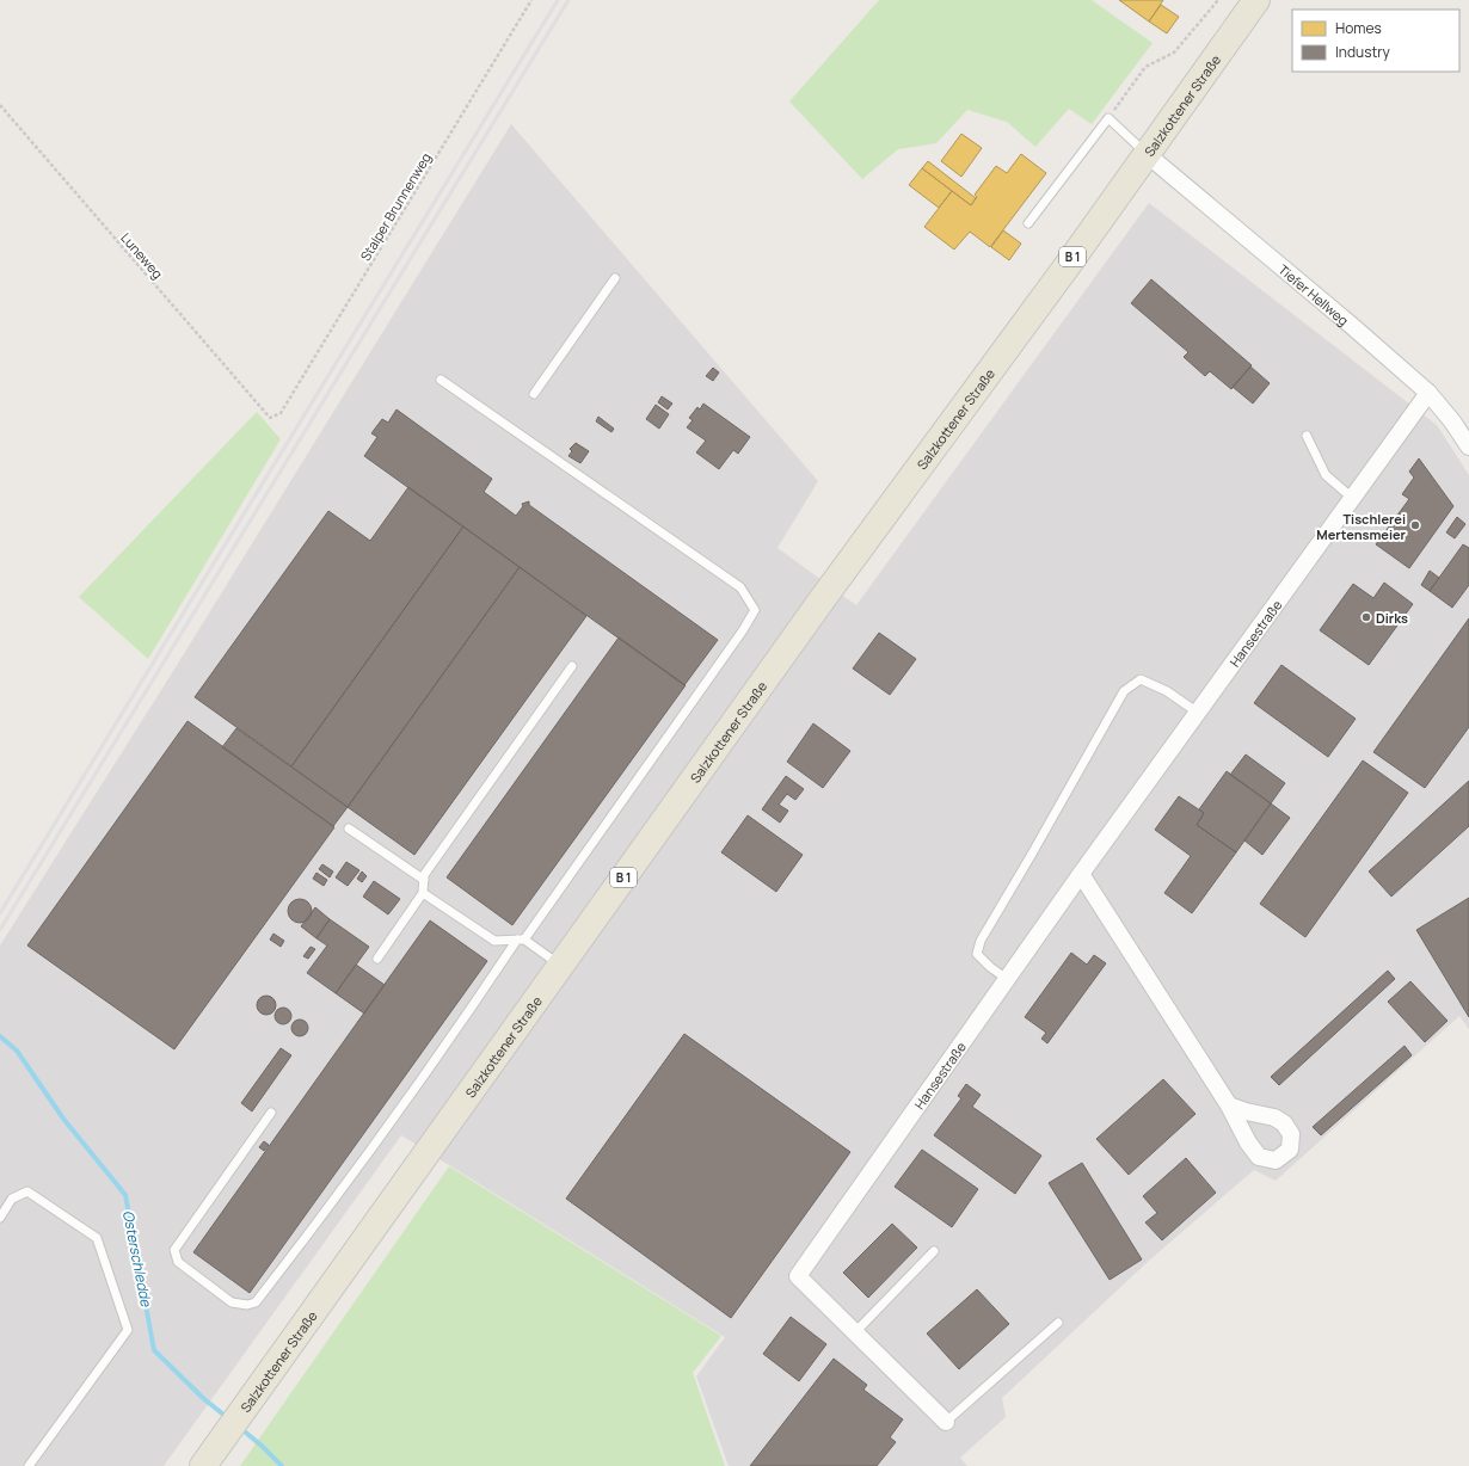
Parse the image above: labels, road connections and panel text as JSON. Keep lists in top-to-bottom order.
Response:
{
  "streets": {
    "main road": ["Salzkottener Straße", "B 1"],
    "street": ["Tiefer Hellweg", "Hansestraße"],
    "path": ["Stalper Brunnenweg", "Luneweg"]
  },
  "crossings": [
    ["Salzkottener Straße", "Tiefer Hellweg"],
    ["Stalper Brunnenweg", "Luneweg"],
    ["Tiefer Hellweg", "Hansestraße"]
  ],
  "water": ["Osterschledde"],
  "places": ["Tischlerei Mertensmeier", "Dirks"],
  "legend": ["Homes", "Industry"]
}
